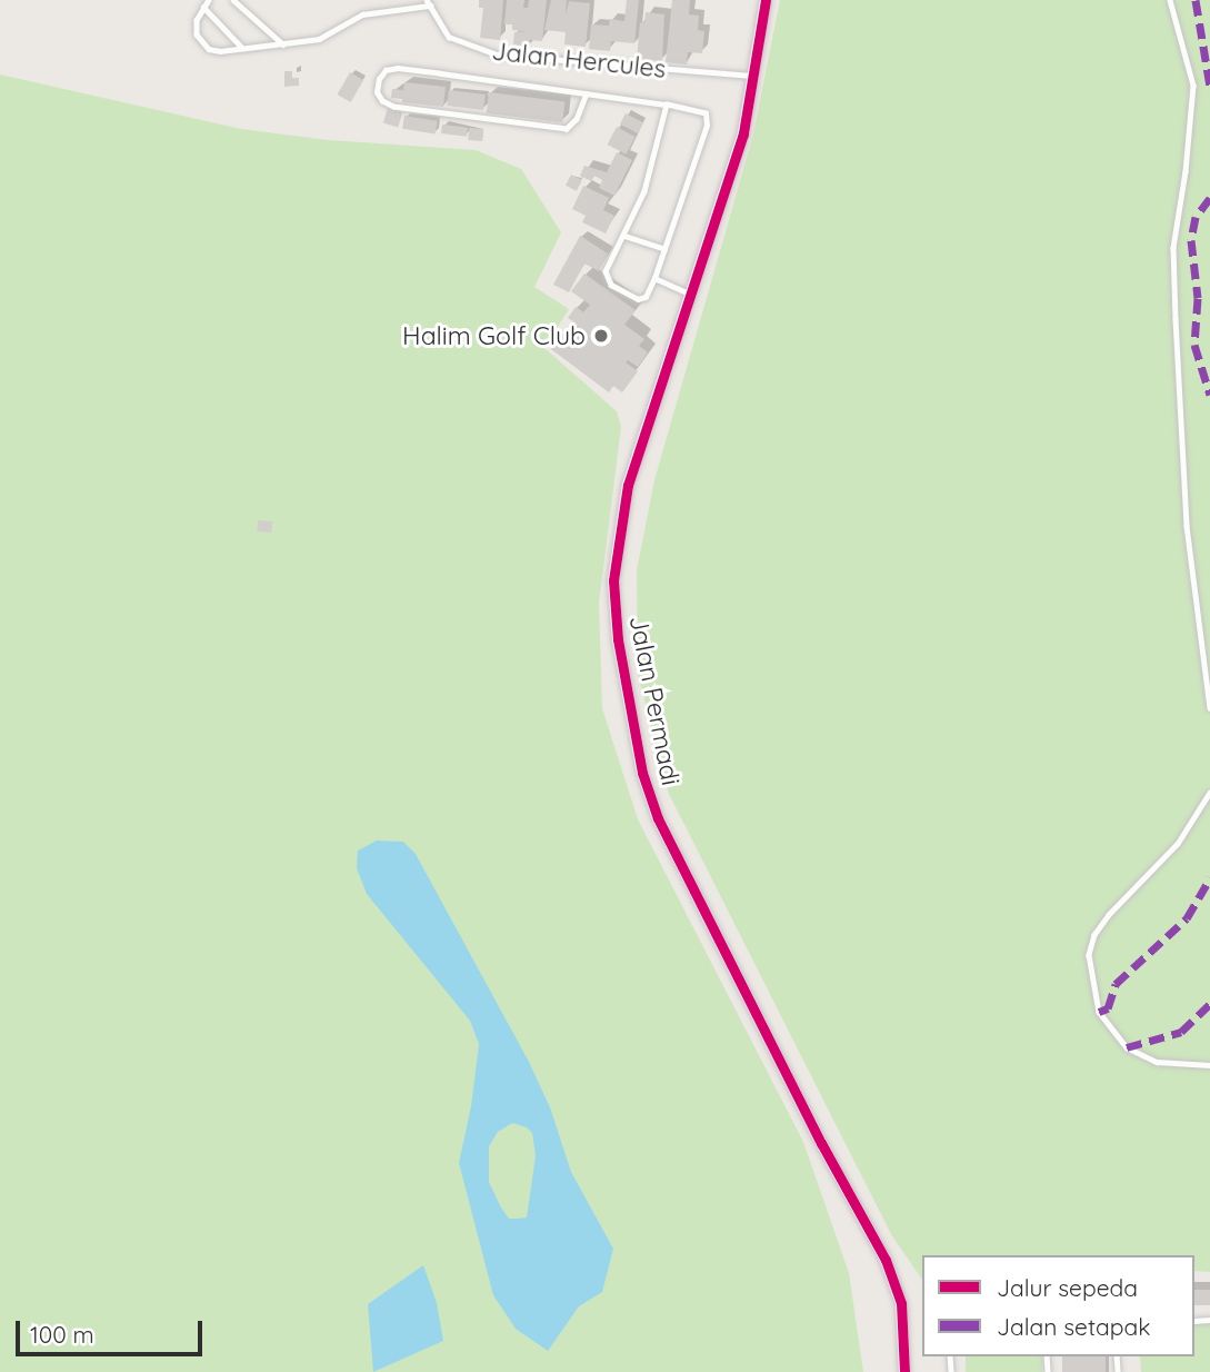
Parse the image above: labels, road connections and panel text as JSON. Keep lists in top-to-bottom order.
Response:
{
  "streets": {
    "street": ["Jalan Permadi"],
    "lane": ["Jalan Hercules"]
  },
  "crossings": [
    ["Jalan Hercules", "Jalan Permadi"]
  ],
  "places": ["Halim Golf Club"],
  "legend": ["Jalur sepeda", "Jalan setapak"],
  "scale_bar": "100 m"
}
